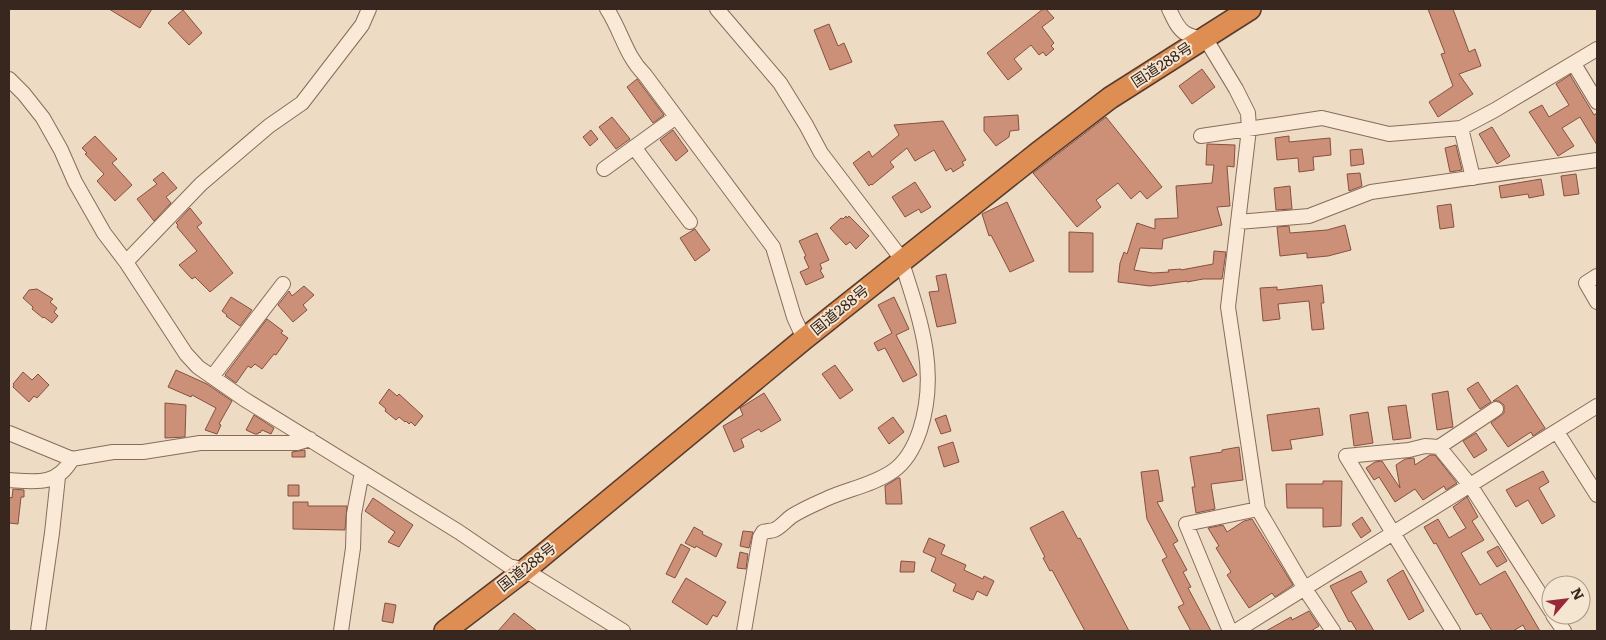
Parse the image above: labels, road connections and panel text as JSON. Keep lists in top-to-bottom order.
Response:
{
  "streets": {
    "highway": ["国道288号"]
  },
  "north": "top right"
}
